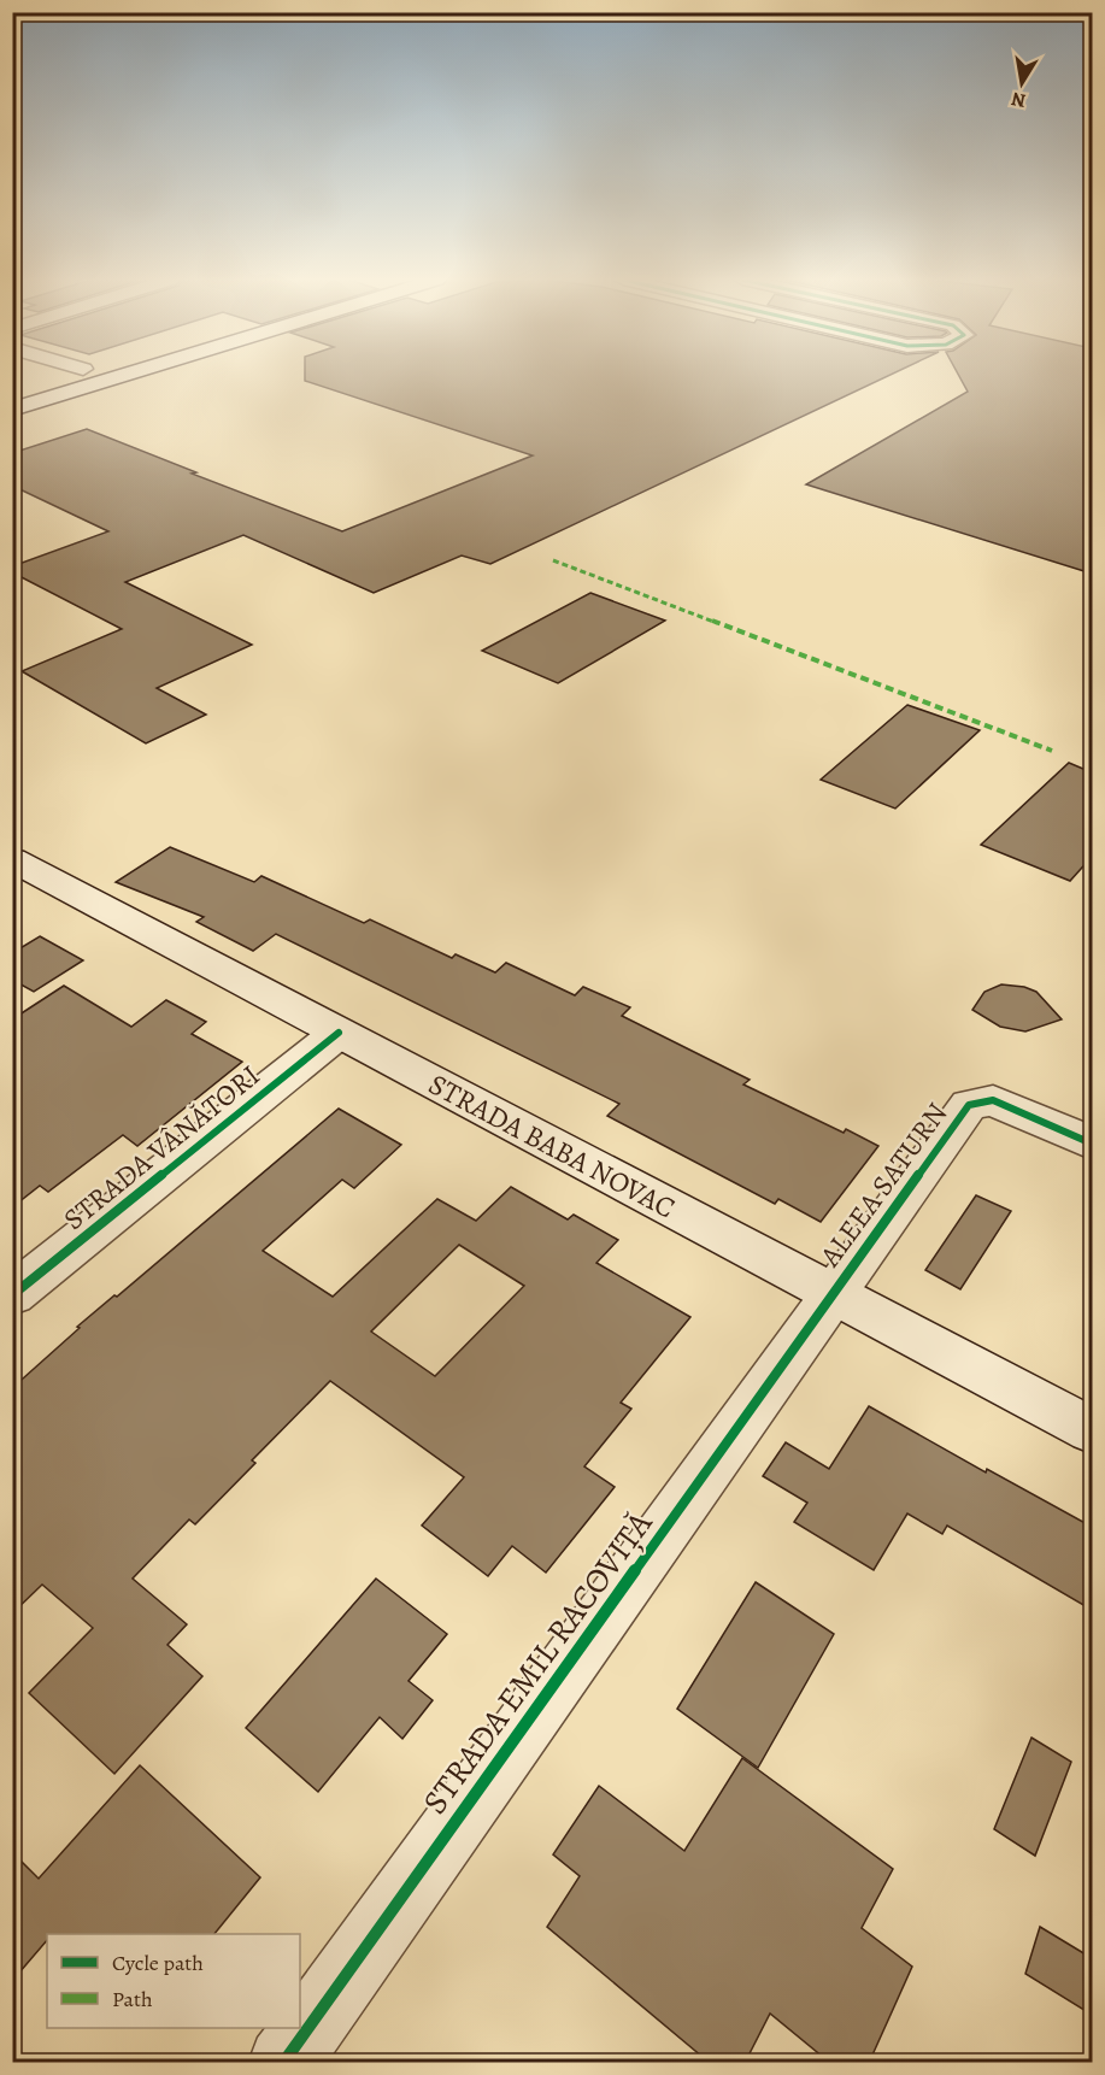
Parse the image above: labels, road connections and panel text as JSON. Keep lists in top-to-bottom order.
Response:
{
  "streets": {
    "street": [
      "STRADA BABA NOVAC",
      "STRADA VÂNĂTORI",
      "ALEEA SATURN",
      "STRADA EMIL RACOVIȚĂ"
    ]
  },
  "crossings": [
    ["STRADA BABA NOVAC", "STRADA VÂNĂTORI"],
    ["STRADA BABA NOVAC", "ALEEA SATURN"],
    ["STRADA BABA NOVAC", "STRADA EMIL RACOVIȚĂ"],
    ["ALEEA SATURN", "STRADA EMIL RACOVIȚĂ"]
  ],
  "legend": ["Cycle path", "Path"],
  "north": "bottom"
}
